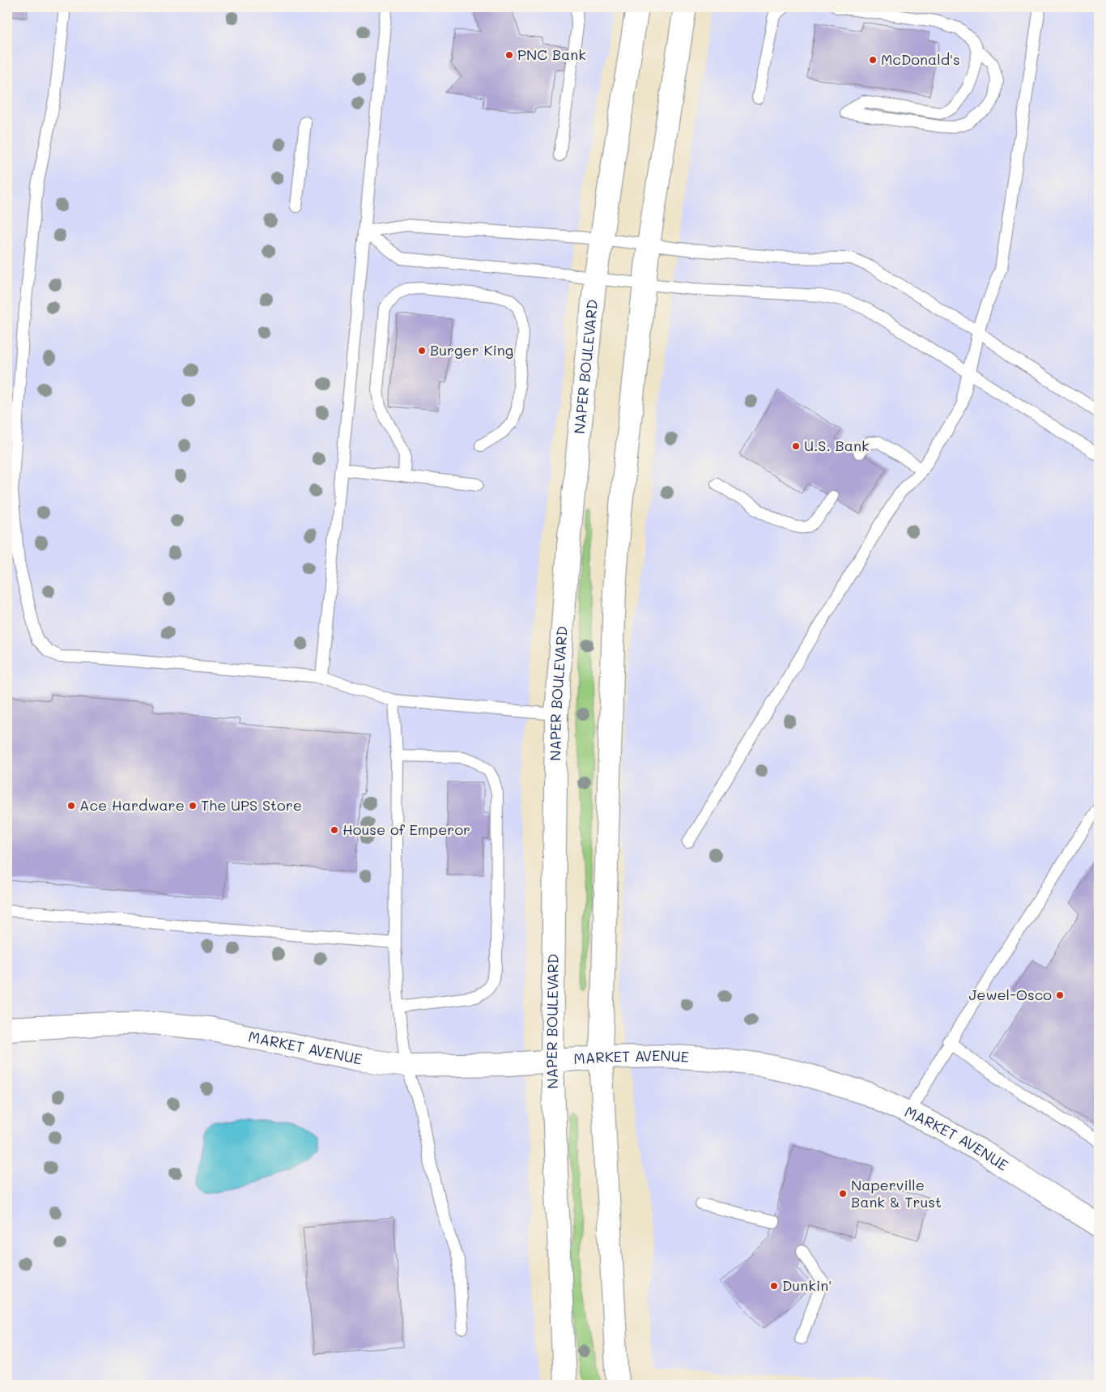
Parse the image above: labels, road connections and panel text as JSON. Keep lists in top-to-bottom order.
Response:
{
  "streets": {
    "main road": ["NAPER BOULEVARD", "MARKET AVENUE"]
  },
  "crossings": [
    ["NAPER BOULEVARD", "MARKET AVENUE"]
  ],
  "places": [
    "PNC Bank",
    "McDonald's",
    "Burger King",
    "U.S. Bank",
    "Ace Hardware",
    "The UPS Store",
    "House of Emperor",
    "Jewel-Osco",
    "Naperville Bank & Trust",
    "Dunkin'"
  ]
}
